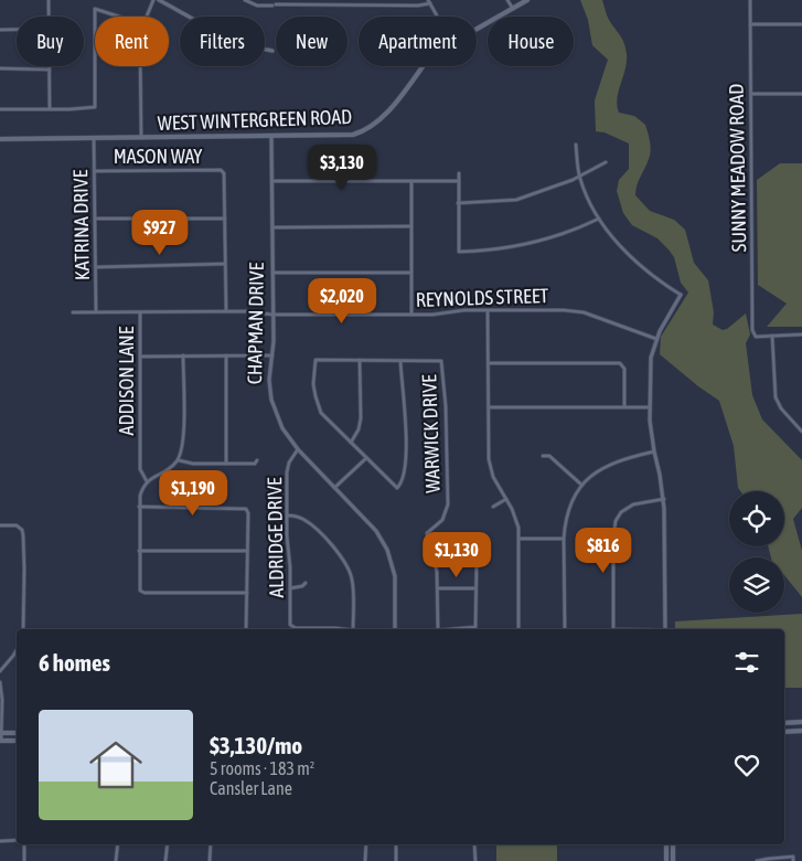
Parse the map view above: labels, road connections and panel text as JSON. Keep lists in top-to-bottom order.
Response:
{
  "streets": {
    "main road": ["WEST WINTERGREEN ROAD"],
    "street": [
      "MASON WAY",
      "SUNNY MEADOW ROAD",
      "KATRINA DRIVE",
      "REYNOLDS STREET",
      "CHAPMAN DRIVE",
      "ADDISON LANE",
      "WARWICK DRIVE",
      "ALDRIDGE DRIVE"
    ]
  },
  "crossings": [
    ["WEST WINTERGREEN ROAD", "KATRINA DRIVE"],
    ["WEST WINTERGREEN ROAD", "CHAPMAN DRIVE"],
    ["MASON WAY", "KATRINA DRIVE"],
    ["KATRINA DRIVE", "REYNOLDS STREET"],
    ["REYNOLDS STREET", "CHAPMAN DRIVE"],
    ["REYNOLDS STREET", "ADDISON LANE"],
    ["CHAPMAN DRIVE", "ALDRIDGE DRIVE"]
  ],
  "page": {
    "chip": [
      "Buy",
      "Rent",
      "Filters",
      "New",
      "Apartment",
      "House"
    ],
    "price": [
      "$3,130",
      "$927",
      "$2,020",
      "$1,190",
      "$816",
      "$1,130"
    ],
    "heading": "6 homes",
    "list": [
      {
        "name": "$3,130/mo",
        "note": "5 rooms · 183 m² · Cansler Lane"
      }
    ]
  }
}
